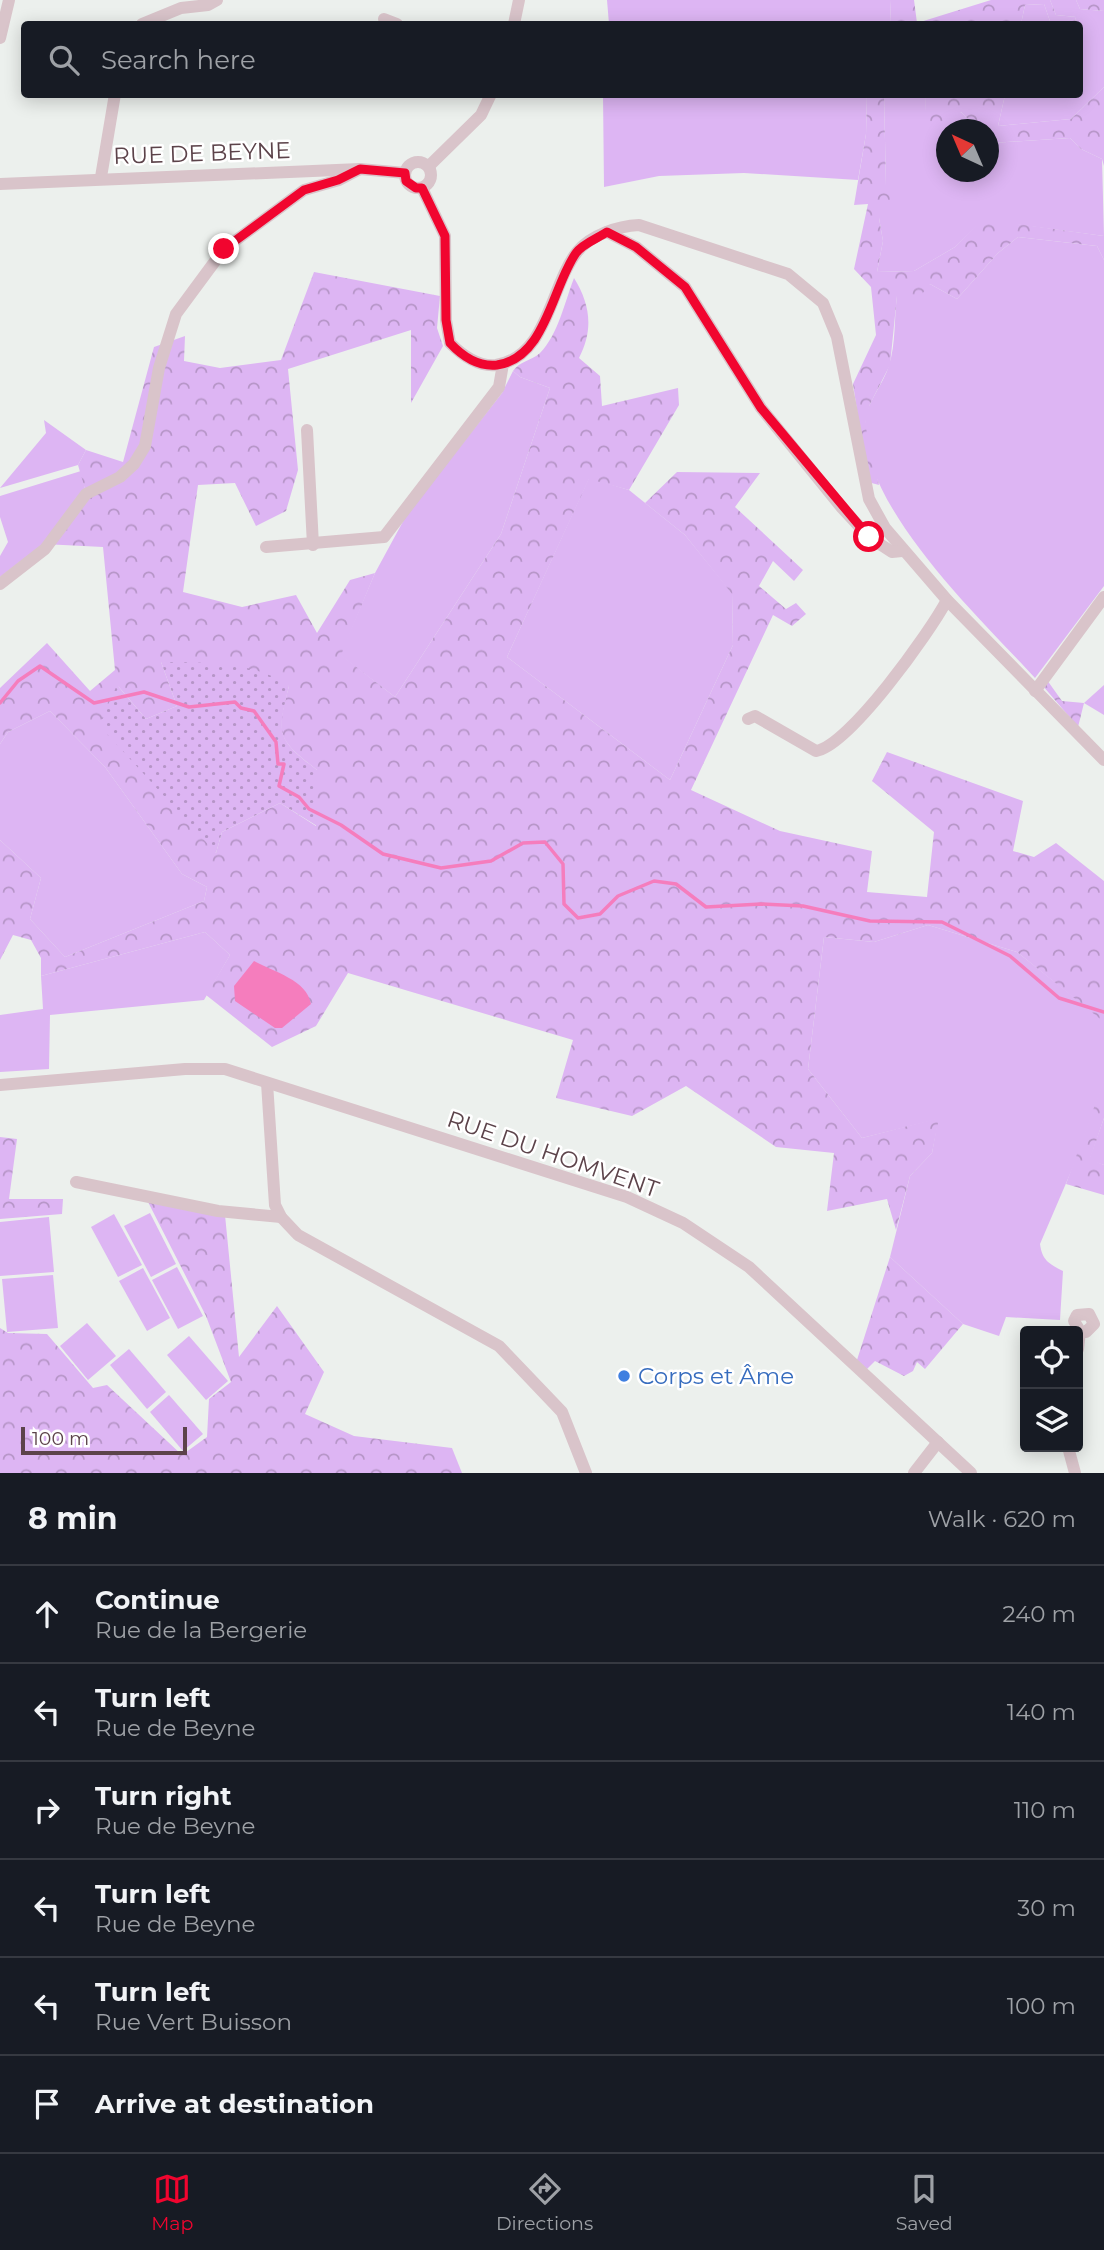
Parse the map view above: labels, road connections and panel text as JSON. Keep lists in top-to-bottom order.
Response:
{
  "streets": {
    "street": ["RUE DE BEYNE", "RUE DU HOMVENT"]
  },
  "places": ["Corps et Âme"],
  "scale_bar": "100 m",
  "north": "top left",
  "page": {
    "search": "Search here",
    "scale": "100 m",
    "heading": ["8 min", "Walk · 620 m"],
    "list": [
      ["Continue", "Rue de la Bergerie", "240 m"],
      ["Turn left", "Rue de Beyne", "140 m"],
      ["Turn right", "Rue de Beyne", "110 m"],
      ["Turn left", "Rue de Beyne", "30 m"],
      ["Turn left", "Rue Vert Buisson", "100 m"],
      "Arrive at destination"
    ],
    "nav": ["Map", "Directions", "Saved"]
  }
}
